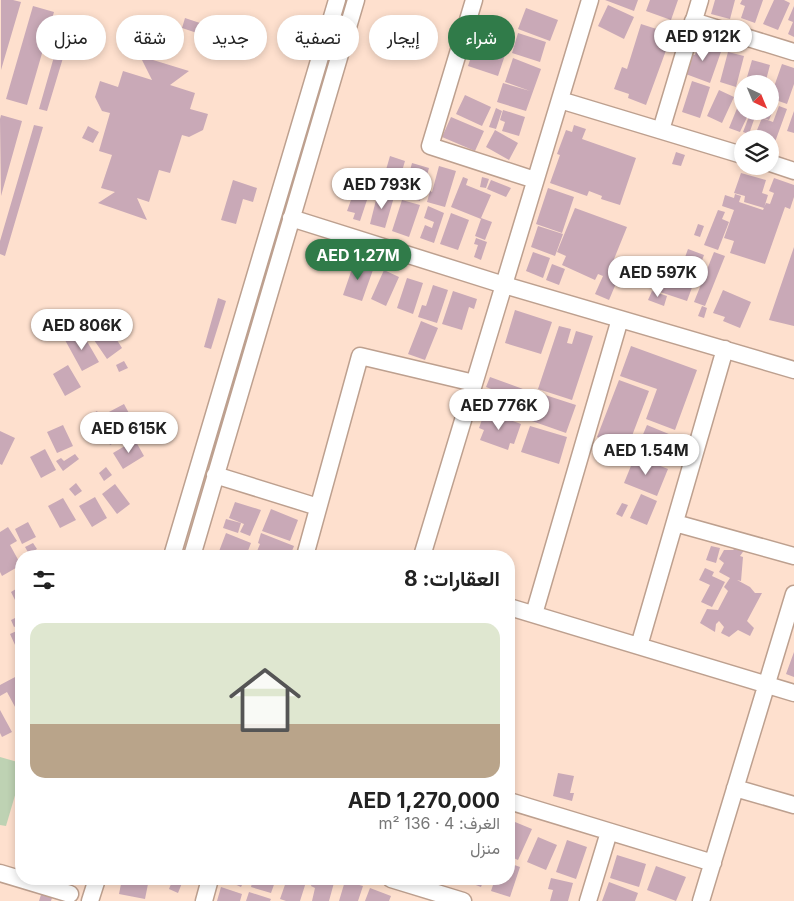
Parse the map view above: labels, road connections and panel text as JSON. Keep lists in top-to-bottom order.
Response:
{
  "north": "bottom right",
  "page": {
    "chip": [
      "شراء",
      "إيجار",
      "تصفية",
      "جديد",
      "شقة",
      "منزل"
    ],
    "price": [
      "AED 912K",
      "AED 793K",
      "AED 1.27M",
      "AED 597K",
      "AED 806K",
      "AED 776K",
      "AED 615K",
      "AED 1.54M"
    ],
    "heading": "العقارات: 8",
    "list": [
      {
        "name": "AED 1,270,000",
        "note": "الغرف: 4 · 136 m² · منزل"
      }
    ]
  }
}
